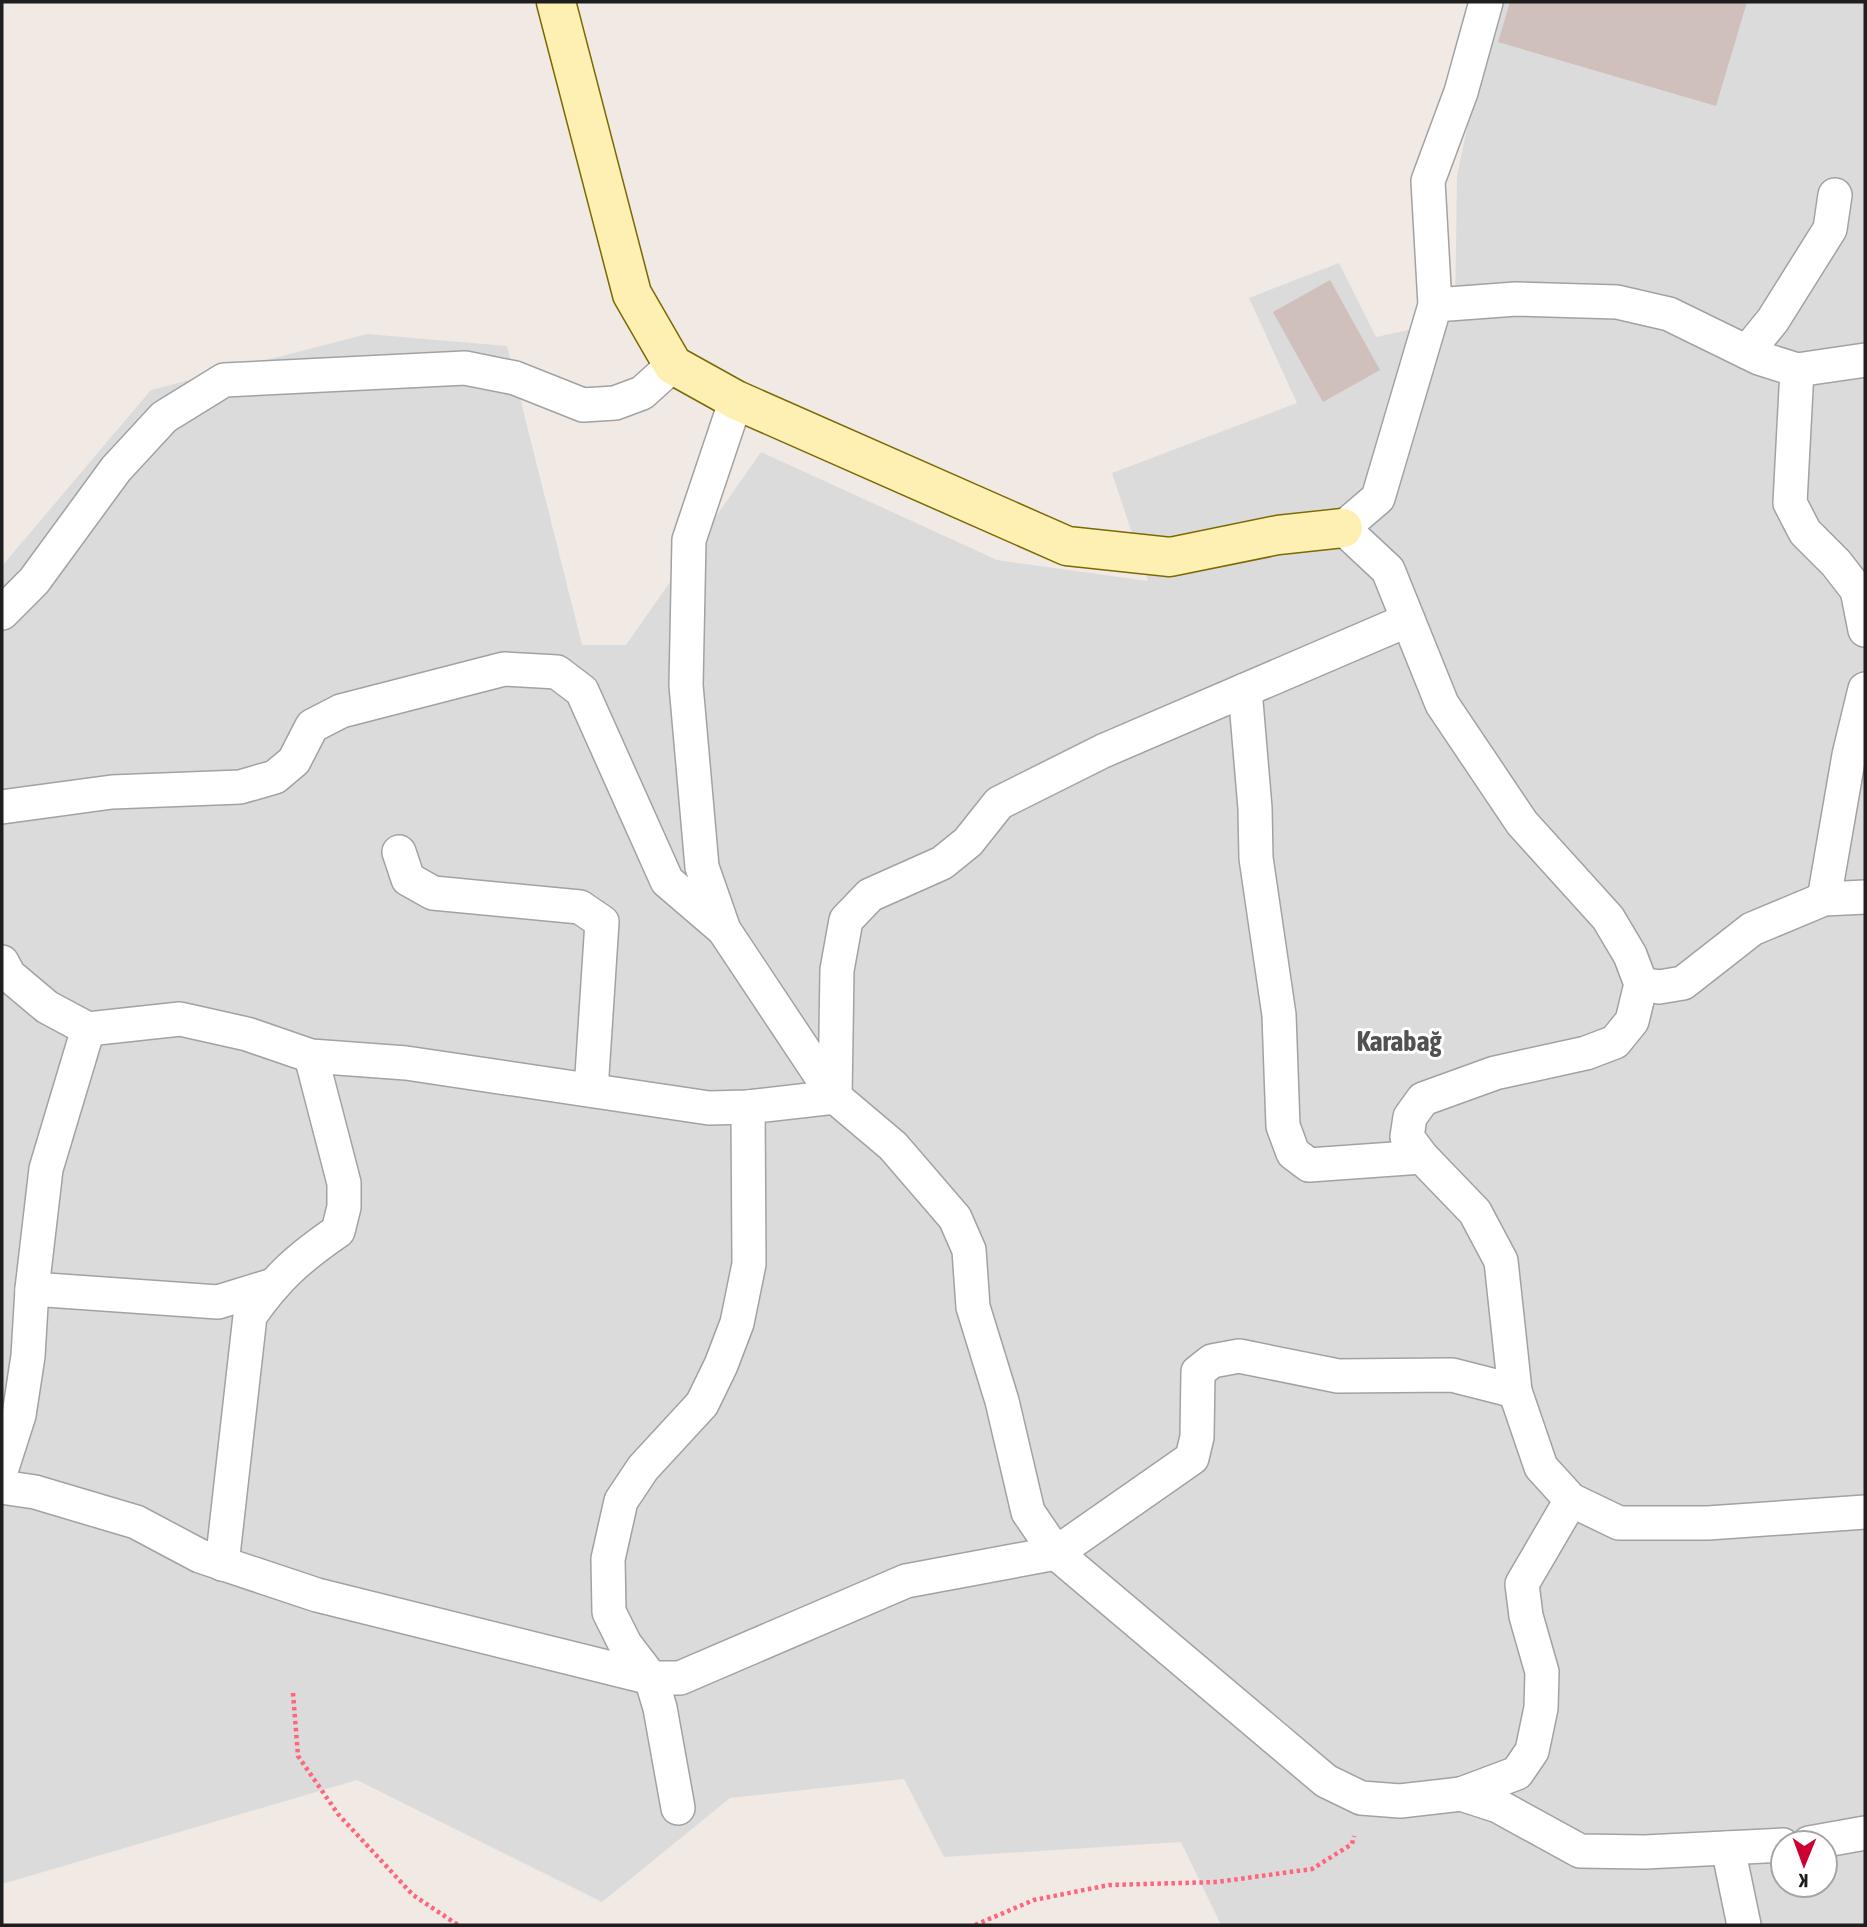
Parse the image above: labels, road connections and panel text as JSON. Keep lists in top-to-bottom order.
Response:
{
  "districts": ["Karabağ"],
  "north": "bottom"
}
